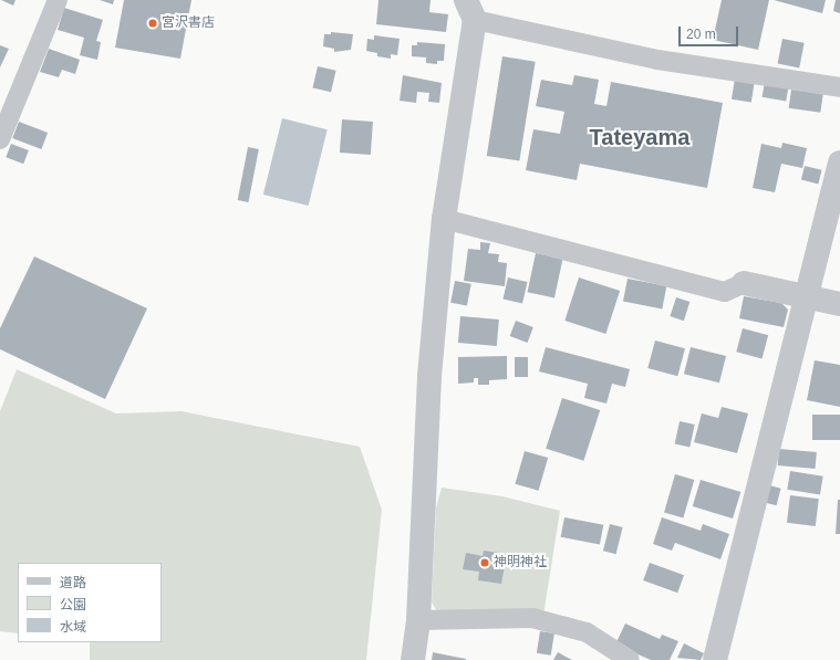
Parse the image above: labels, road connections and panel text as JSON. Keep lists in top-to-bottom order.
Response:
{
  "districts": ["Tateyama"],
  "places": ["宮沢書店", "神明神社"],
  "legend": ["道路", "公園", "水域"],
  "scale_bar": "20 m"
}
